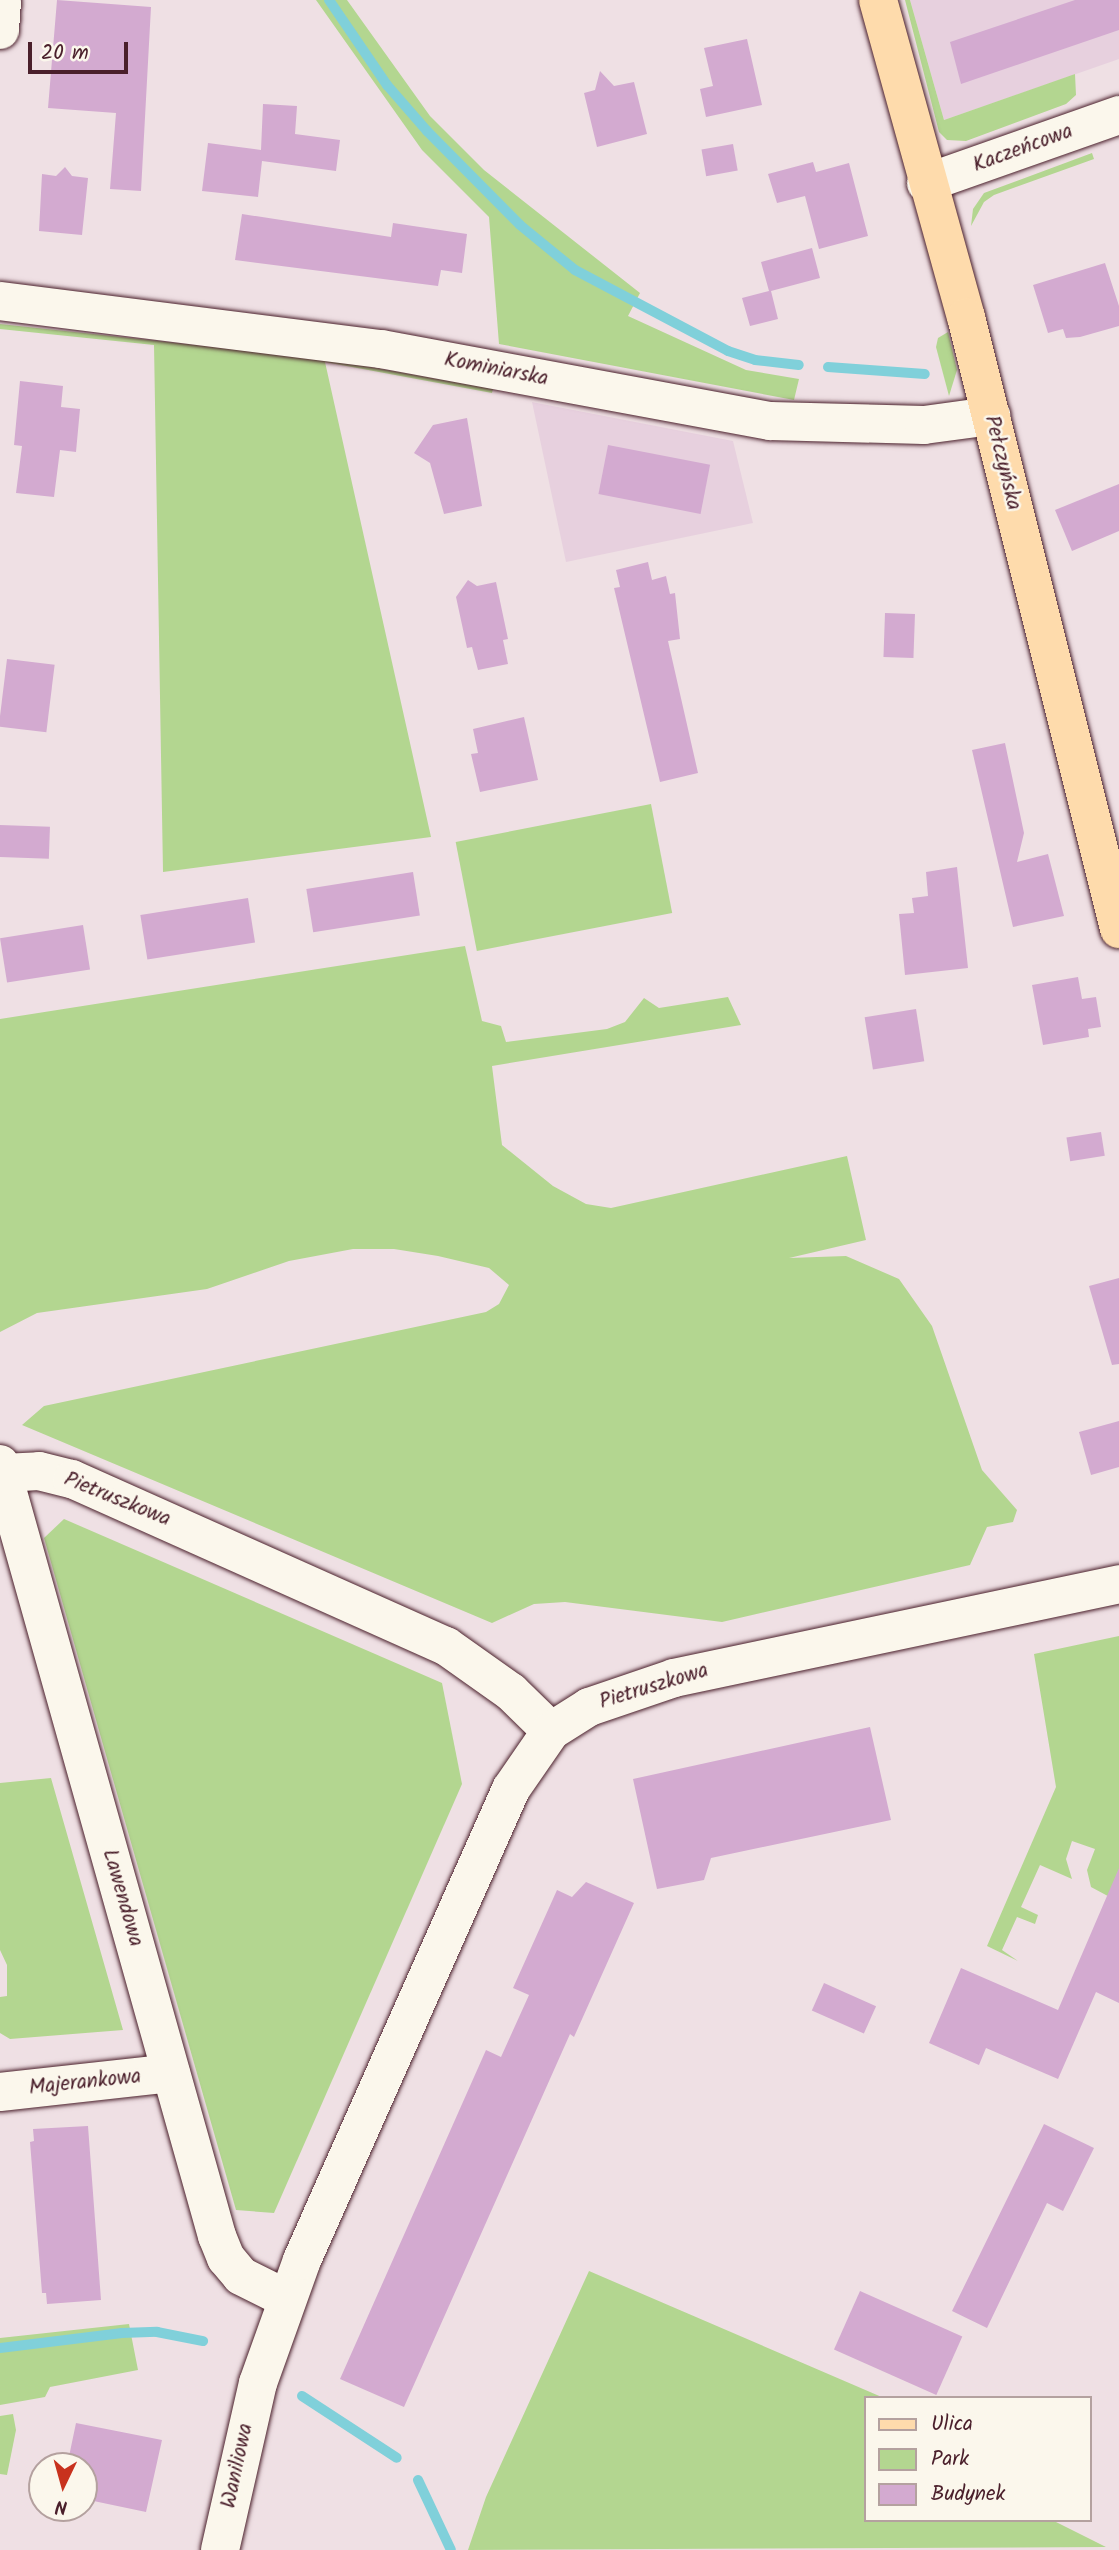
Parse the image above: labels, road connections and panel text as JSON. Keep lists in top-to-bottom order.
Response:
{
  "streets": {
    "main road": ["Pełczyńska"],
    "street": [
      "Kaczeńcowa",
      "Kominiarska",
      "Pietruszkowa",
      "Lawendowa",
      "Majerankowa",
      "Waniliowa"
    ]
  },
  "crossings": [
    ["Kaczeńcowa", "Pełczyńska"],
    ["Kominiarska", "Pełczyńska"],
    ["Pietruszkowa", "Lawendowa"],
    ["Pietruszkowa", "Waniliowa"],
    ["Lawendowa", "Majerankowa"],
    ["Lawendowa", "Waniliowa"]
  ],
  "legend": ["Ulica", "Park", "Budynek"],
  "scale_bar": "20 m",
  "north": "bottom"
}
